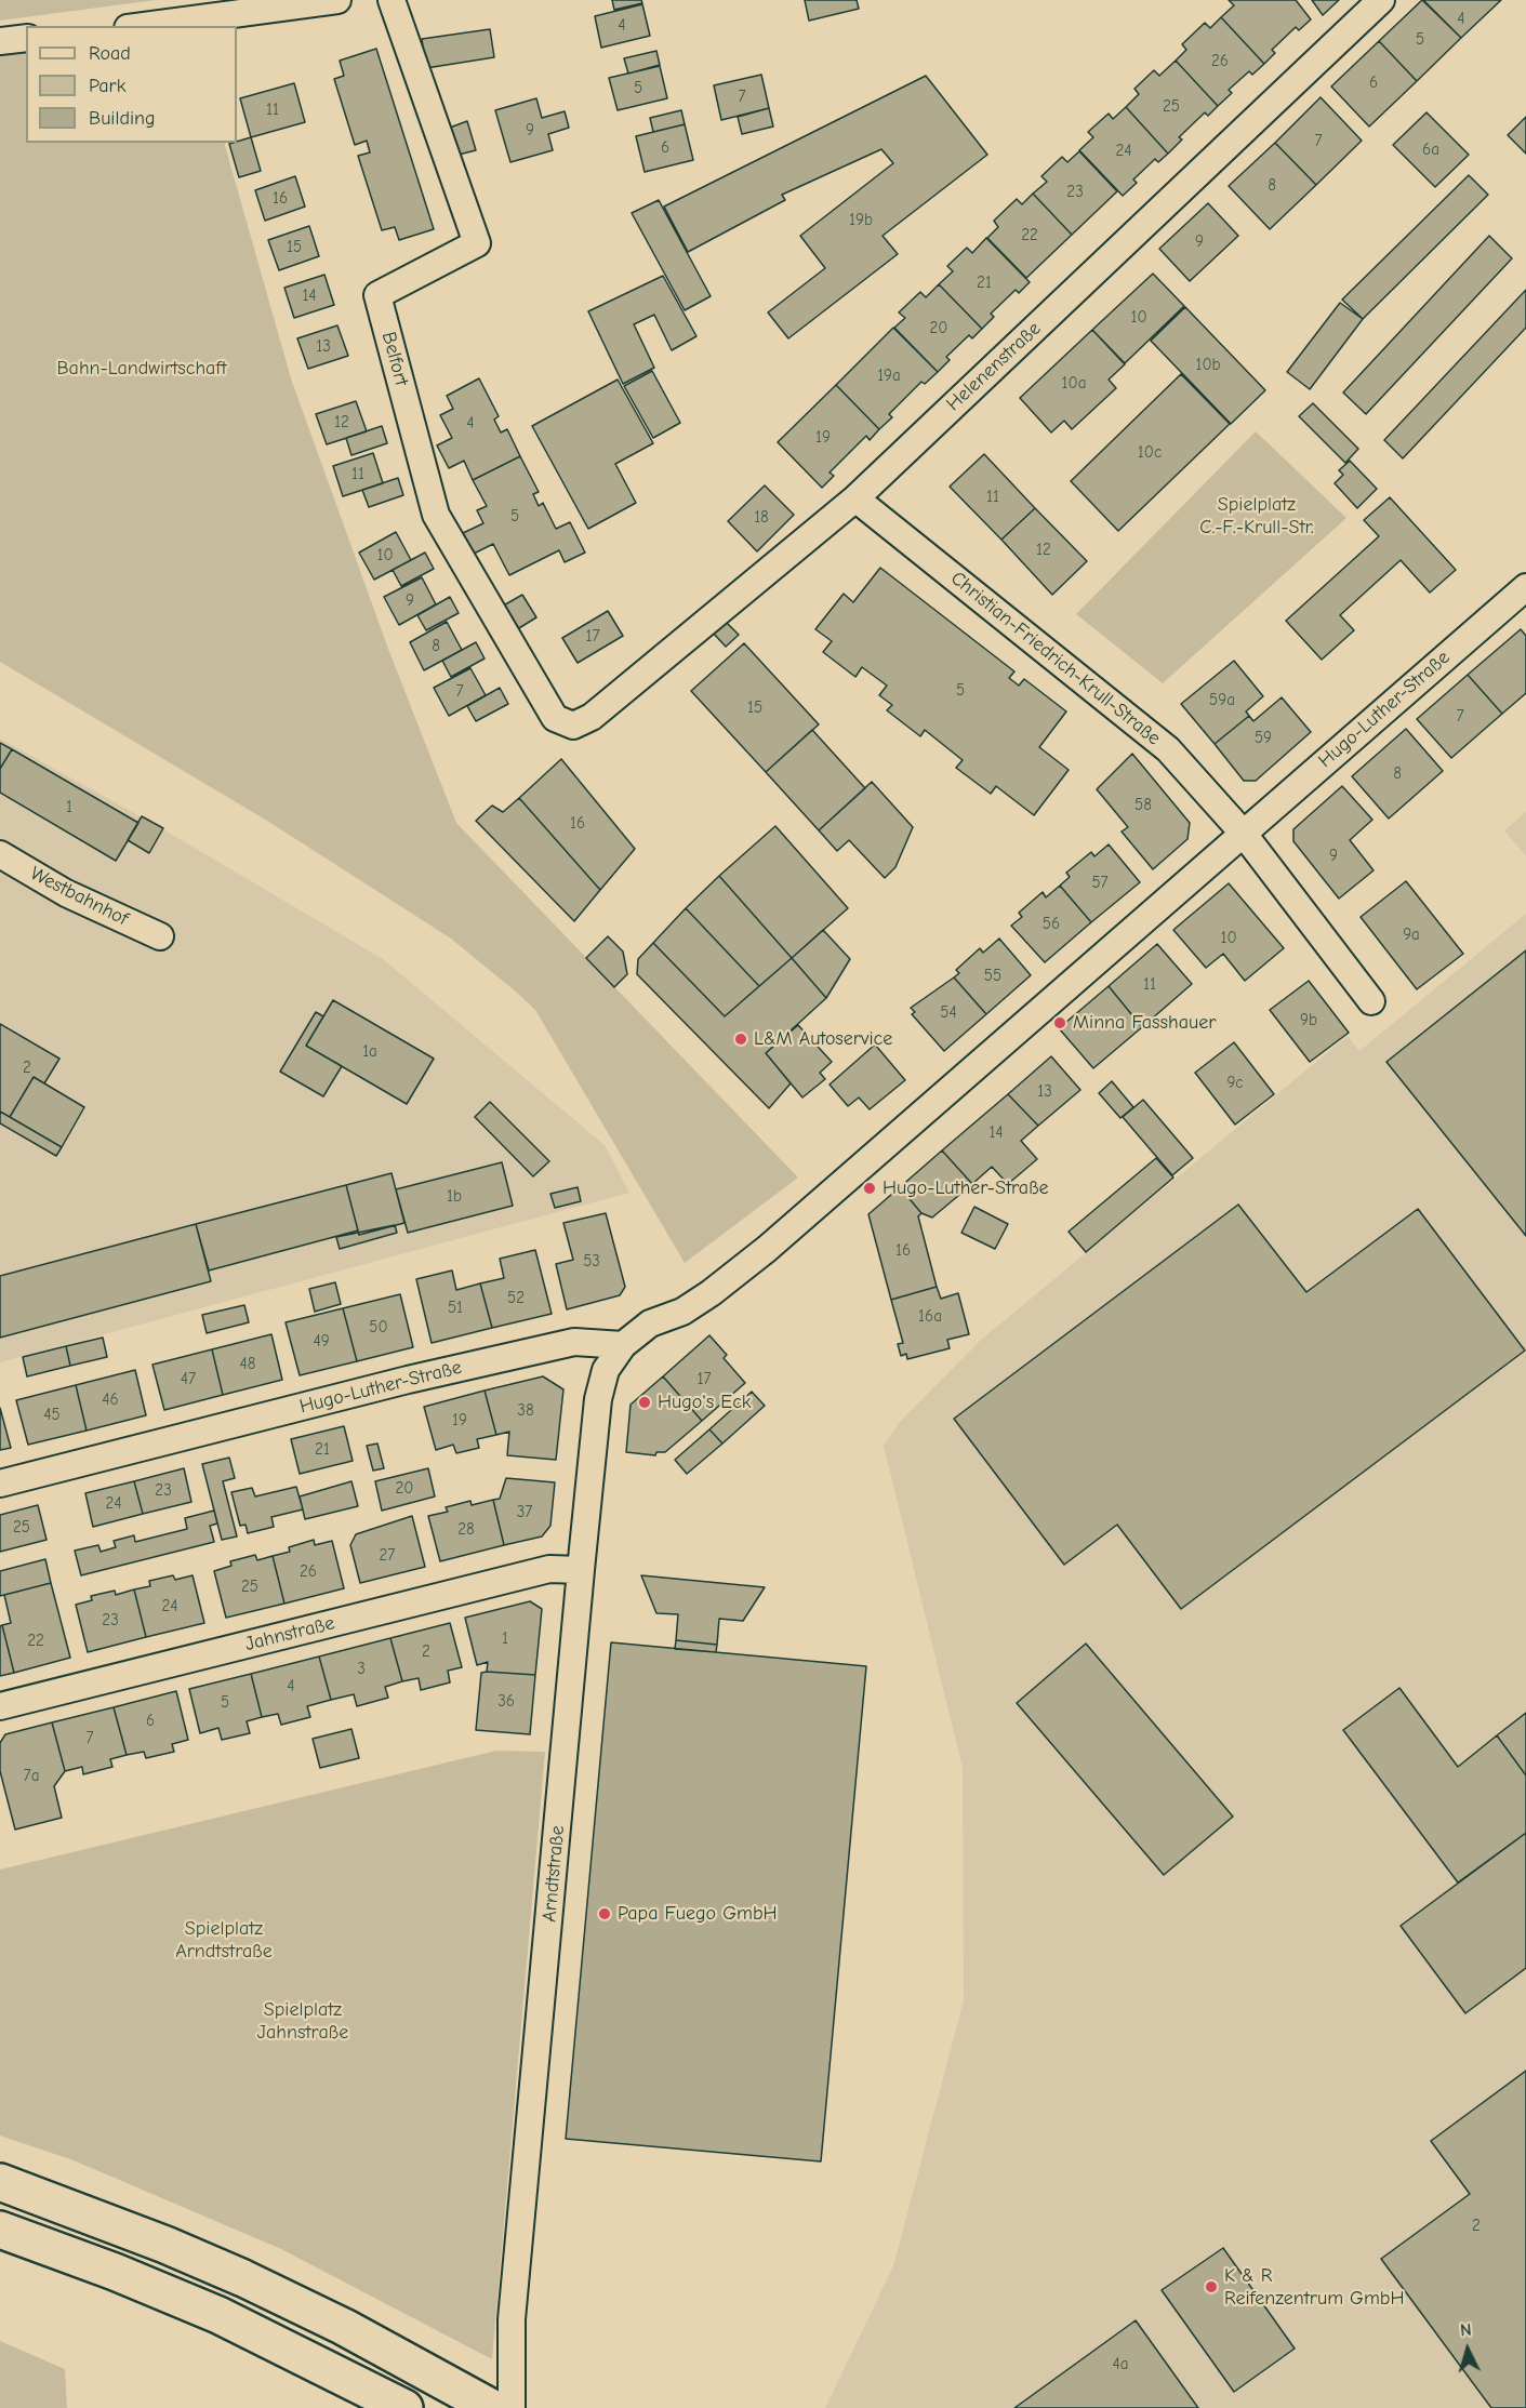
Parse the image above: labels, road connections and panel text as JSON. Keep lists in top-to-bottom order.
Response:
{
  "streets": {
    "street": [
      "Belfort",
      "Helenenstraße",
      "Christian-Friedrich-Krull-Straße",
      "Hugo-Luther-Straße",
      "Westbahnhof",
      "Jahnstraße",
      "Arndtstraße"
    ]
  },
  "crossings": [
    ["Belfort", "Helenenstraße"],
    ["Helenenstraße", "Christian-Friedrich-Krull-Straße"],
    ["Christian-Friedrich-Krull-Straße", "Hugo-Luther-Straße"],
    ["Hugo-Luther-Straße", "Arndtstraße"],
    ["Jahnstraße", "Arndtstraße"]
  ],
  "parks": [
    "Bahn-Landwirtschaft",
    "Spielplatz C.-F.-Krull-Str.",
    "Spielplatz Arndtstraße",
    "Spielplatz Jahnstraße"
  ],
  "places": [
    "Minna Fasshauer",
    "L&M Autoservice",
    "Hugo-Luther-Straße",
    "Hugo's Eck",
    "Papa Fuego GmbH",
    "K & R Reifenzentrum GmbH"
  ],
  "house_numbers": [
    "4",
    "4",
    "5",
    "26",
    "6",
    "5",
    "7",
    "25",
    "11",
    "9",
    "7",
    "6",
    "6a",
    "24",
    "8",
    "23",
    "16",
    "19b",
    "22",
    "9",
    "15",
    "21",
    "14",
    "10",
    "20",
    "13",
    "10b",
    "19a",
    "10a",
    "12",
    "4",
    "19",
    "10c",
    "11",
    "11",
    "5",
    "18",
    "12",
    "10",
    "9",
    "17",
    "8",
    "5",
    "7",
    "59a",
    "15",
    "7",
    "59",
    "8",
    "58",
    "1",
    "16",
    "9",
    "57",
    "56",
    "9a",
    "10",
    "55",
    "11",
    "54",
    "9b",
    "1a",
    "2",
    "9c",
    "13",
    "14",
    "1b",
    "16",
    "53",
    "52",
    "51",
    "16a",
    "50",
    "49",
    "48",
    "47",
    "17",
    "46",
    "38",
    "45",
    "19",
    "21",
    "20",
    "23",
    "24",
    "37",
    "25",
    "28",
    "27",
    "26",
    "25",
    "24",
    "23",
    "1",
    "22",
    "2",
    "3",
    "4",
    "36",
    "5",
    "6",
    "7",
    "7a",
    "2",
    "4a"
  ],
  "legend": ["Road", "Park", "Building"],
  "north": "top"
}
